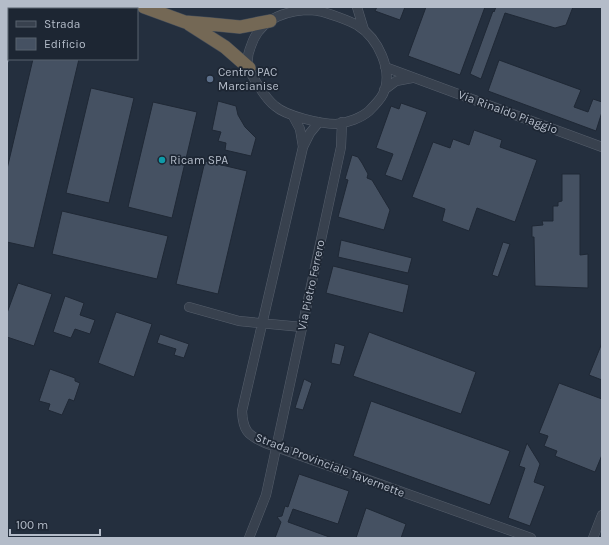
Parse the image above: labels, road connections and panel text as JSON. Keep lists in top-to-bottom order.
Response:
{
  "streets": {
    "street": ["Via Rinaldo Piaggio", "Via Pietro Ferrero", "Strada Provinciale Tavernette"]
  },
  "crossings": [
    ["Via Rinaldo Piaggio", "Via Pietro Ferrero"],
    ["Via Rinaldo Piaggio", "Strada Provinciale Tavernette"],
    ["Via Pietro Ferrero", "Strada Provinciale Tavernette"]
  ],
  "places": ["Centro PAC Marcianise", "Ricam SPA"],
  "legend": ["Strada", "Edificio"],
  "scale_bar": "100 m"
}
